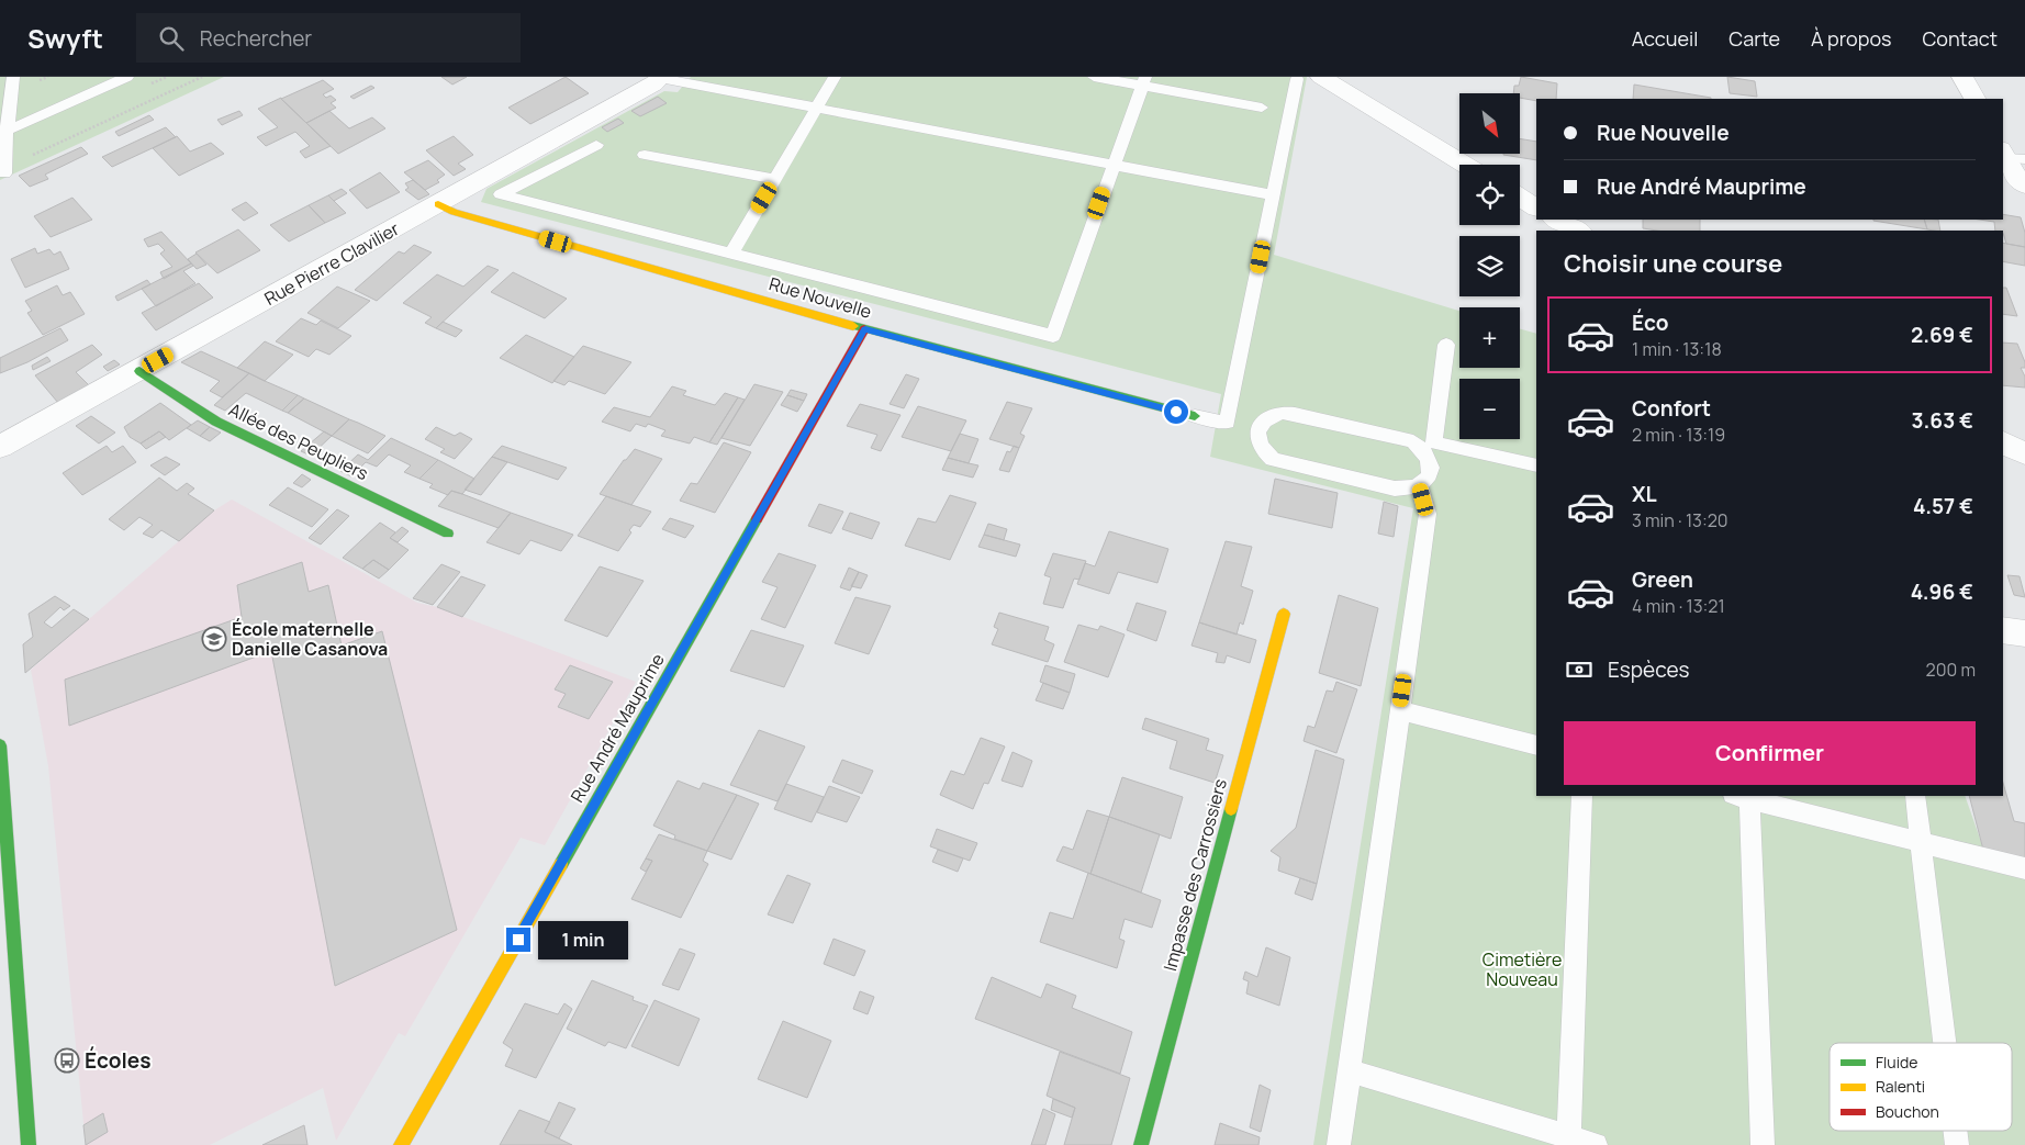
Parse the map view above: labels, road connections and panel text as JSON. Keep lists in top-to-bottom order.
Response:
{
  "streets": {
    "street": [
      "Rue Pierre Clavilier",
      "Rue Nouvelle",
      "Allée des Peupliers",
      "Rue André Mauprime",
      "Impasse des Carrossiers"
    ]
  },
  "crossings": [
    ["Rue Pierre Clavilier", "Rue Nouvelle"],
    ["Rue Pierre Clavilier", "Allée des Peupliers"],
    ["Rue Nouvelle", "Rue André Mauprime"]
  ],
  "parks": ["Cimetière Nouveau"],
  "places": {
    "school or university": ["École maternelle Danielle Casanova"],
    "bus stop": ["Écoles"]
  },
  "legend": ["Fluide", "Ralenti", "Bouchon"],
  "north": "bottom right",
  "page": {
    "header": "Swyft",
    "search": "Rechercher",
    "nav": [
      "Accueil",
      "Carte",
      "À propos",
      "Contact"
    ],
    "map_buttons": ["+", "−"],
    "banner": ["Rue Nouvelle", "Rue André Mauprime"],
    "heading": "Choisir une course",
    "list": [
      {
        "name": "Éco",
        "note": "1 min · 13:18",
        "value": "2.69 €"
      },
      {
        "name": "Confort",
        "note": "2 min · 13:19",
        "value": "3.63 €"
      },
      {
        "name": "XL",
        "note": "3 min · 13:20",
        "value": "4.57 €"
      },
      {
        "name": "Green",
        "note": "4 min · 13:21",
        "value": "4.96 €"
      }
    ],
    "pay": ["Espèces", "200 m"],
    "buttons": "Confirmer",
    "bubble": "1 min"
  }
}
